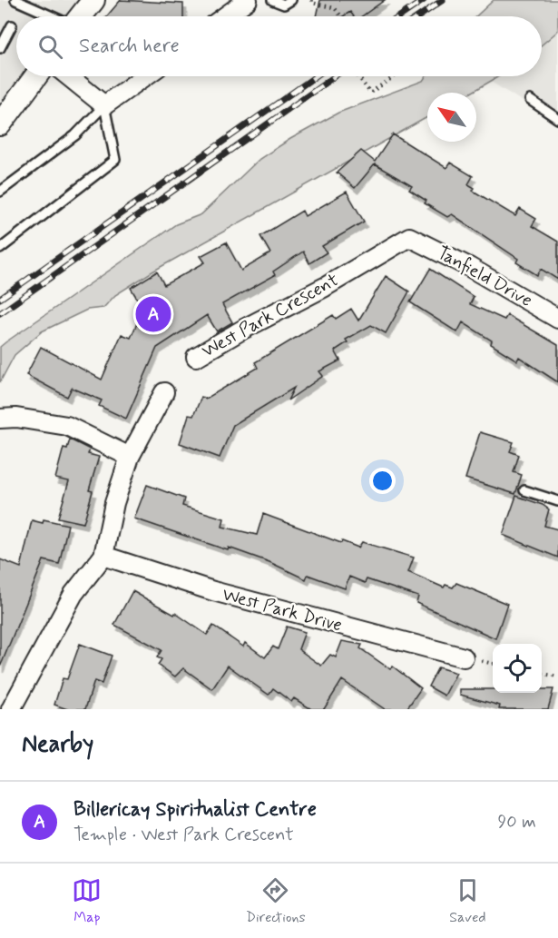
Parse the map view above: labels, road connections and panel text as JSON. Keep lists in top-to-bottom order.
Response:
{
  "streets": {
    "street": ["Tanfield Drive", "West Park Crescent", "West Park Drive"]
  },
  "crossings": [
    ["Tanfield Drive", "West Park Crescent"]
  ],
  "north": "top left",
  "page": {
    "search": "Search here",
    "pins": "A",
    "heading": "Nearby",
    "list": [
      {
        "mark": "A",
        "name": "Billericay Spiritualist Centre",
        "note": "Temple · West Park Crescent",
        "value": "90 m"
      }
    ],
    "nav": ["Map", "Directions", "Saved"]
  }
}
